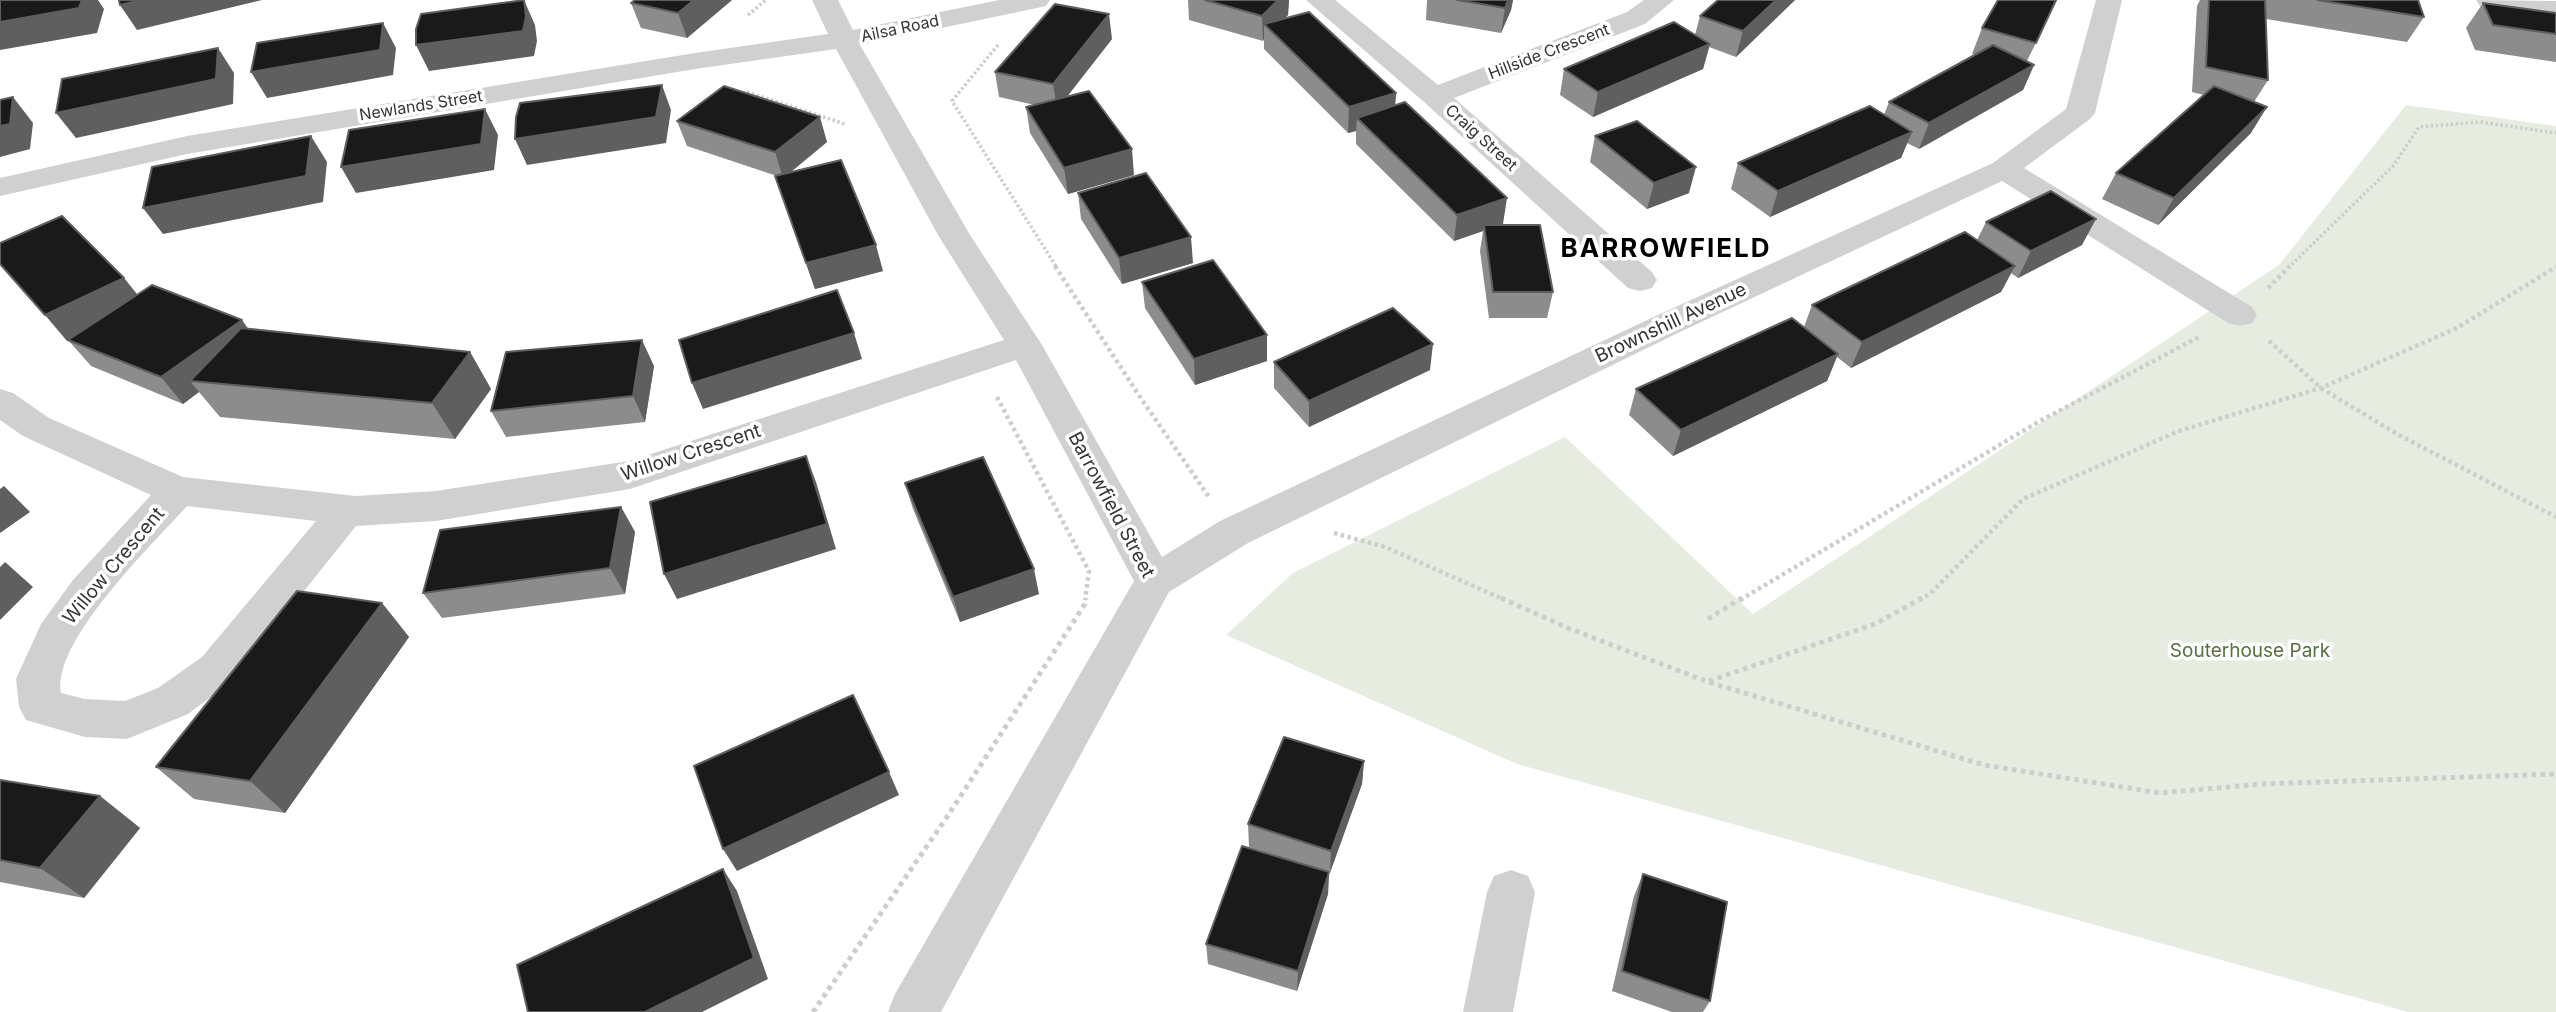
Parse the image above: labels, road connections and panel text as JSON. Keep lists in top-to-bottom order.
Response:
{
  "streets": {
    "street": [
      "Ailsa Road",
      "Hillside Crescent",
      "Newlands Street",
      "Craig Street",
      "Brownshill Avenue",
      "Willow Crescent",
      "Barrowfield Street"
    ]
  },
  "crossings": [
    ["Ailsa Road", "Newlands Street"],
    ["Ailsa Road", "Barrowfield Street"],
    ["Hillside Crescent", "Craig Street"],
    ["Newlands Street", "Barrowfield Street"],
    ["Brownshill Avenue", "Barrowfield Street"],
    ["Willow Crescent", "Barrowfield Street"]
  ],
  "districts": ["BARROWFIELD"],
  "parks": ["Souterhouse Park"]
}
